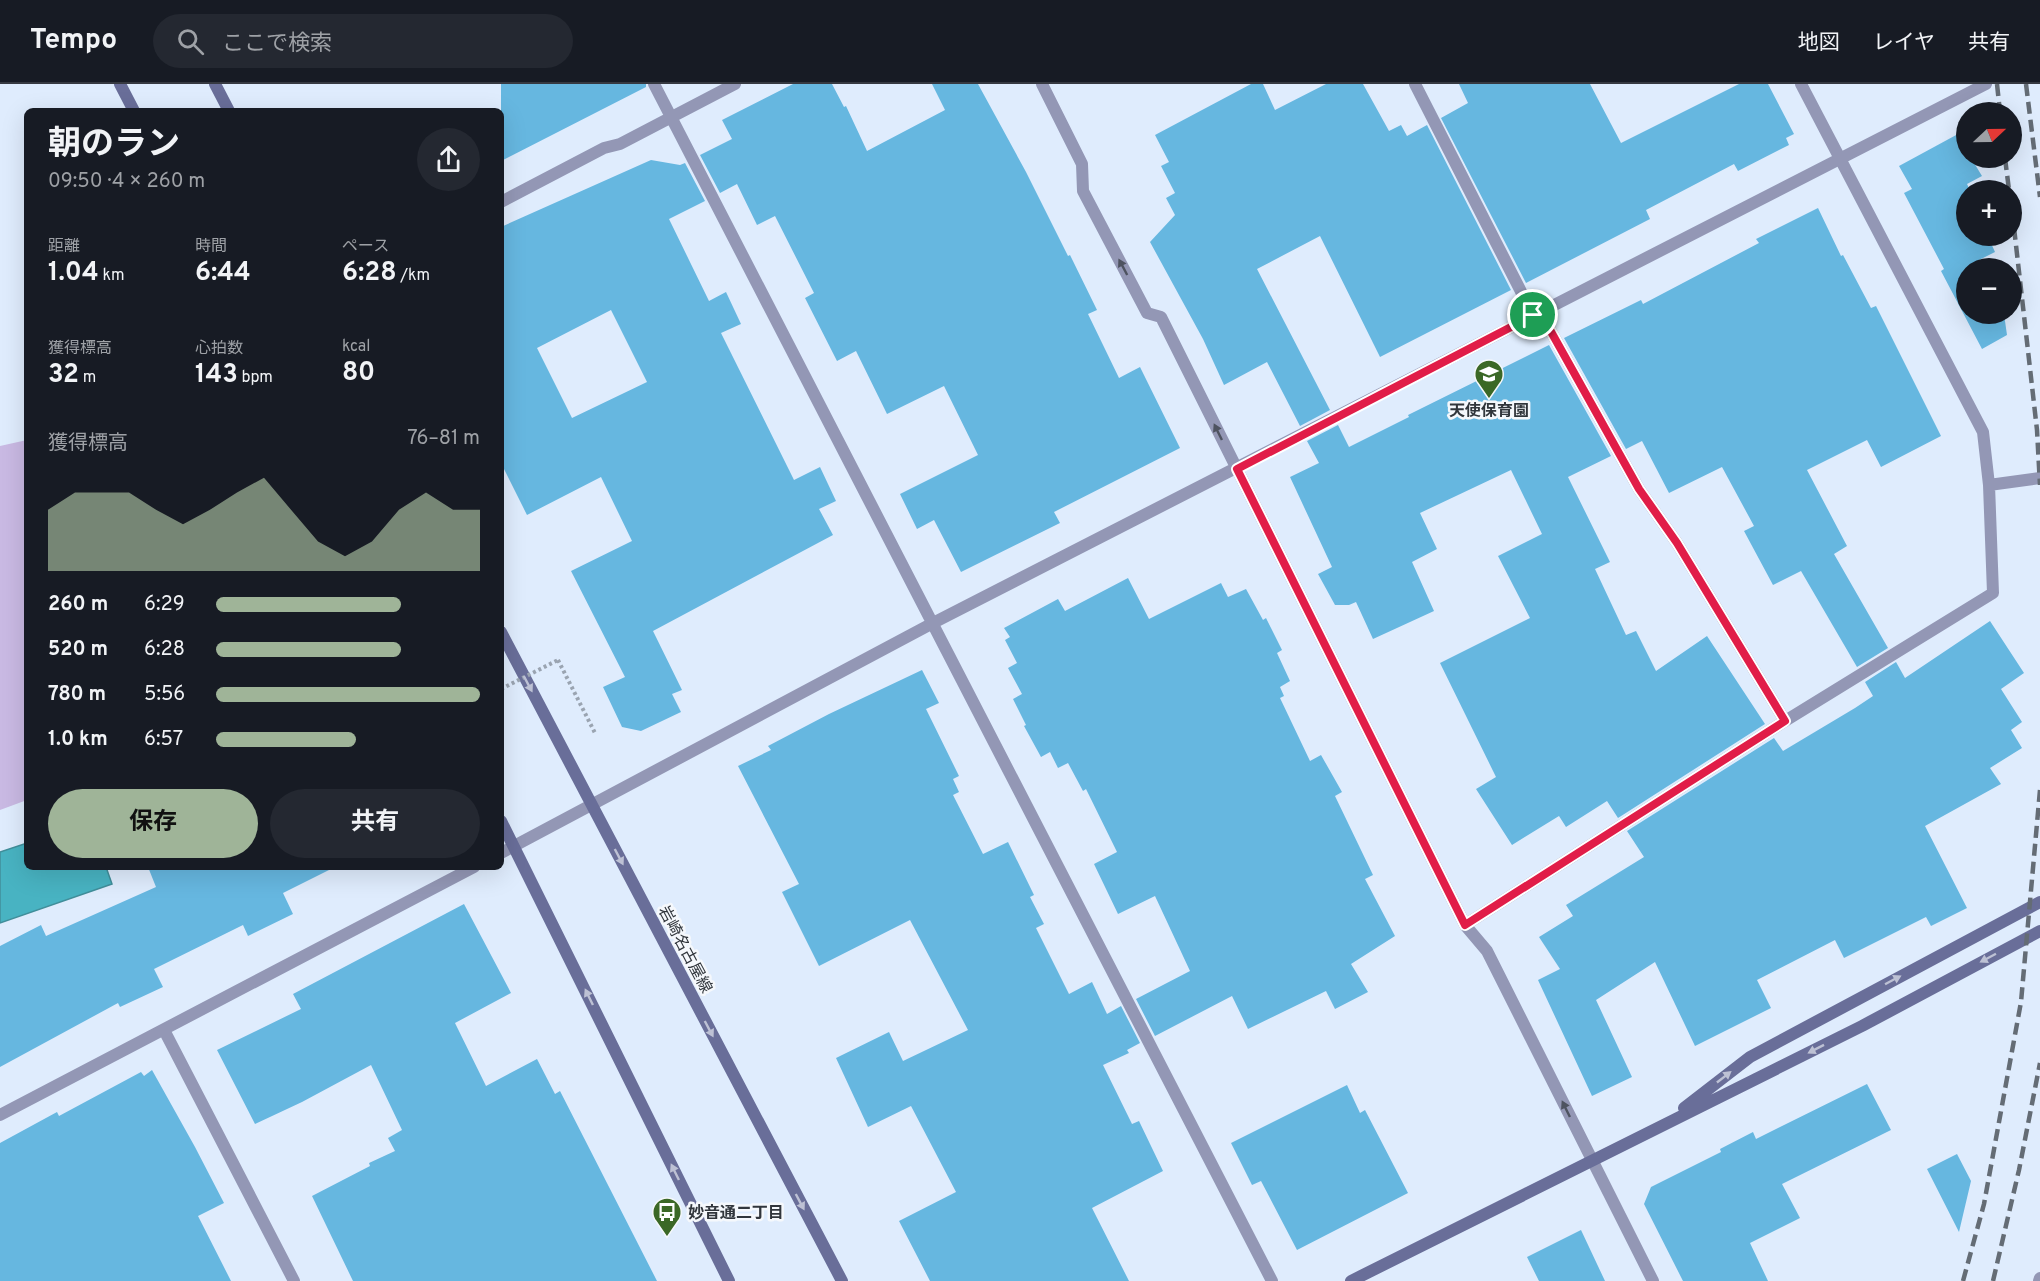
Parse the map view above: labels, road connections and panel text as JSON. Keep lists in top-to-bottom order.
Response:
{
  "streets": {
    "main road": ["岩崎名古屋線"]
  },
  "places": {
    "school or university": ["天使保育園"],
    "bus stop": ["妙音通二丁目"]
  },
  "north": "right",
  "page": {
    "header": "Tempo",
    "search": "ここで検索",
    "nav": ["地図", "レイヤ", "共有"],
    "map_buttons": ["+", "−"],
    "heading": ["朝のラン", "09:50 · 4 × 260 m"],
    "stats": [
      ["距離", "1.04 km"],
      ["時間", "6:44"],
      ["ペース", "6:28 /km"],
      ["獲得標高", "32 m"],
      ["心拍数", "143 bpm"],
      ["kcal", "80"]
    ],
    "chart": ["獲得標高", "76–81 m"],
    "list": [
      {
        "name": "260 m",
        "note": "6:29"
      },
      {
        "name": "520 m",
        "note": "6:28"
      },
      {
        "name": "780 m",
        "note": "5:56"
      },
      {
        "name": "1.0 km",
        "note": "6:57"
      }
    ],
    "buttons": ["保存", "共有"]
  }
}
